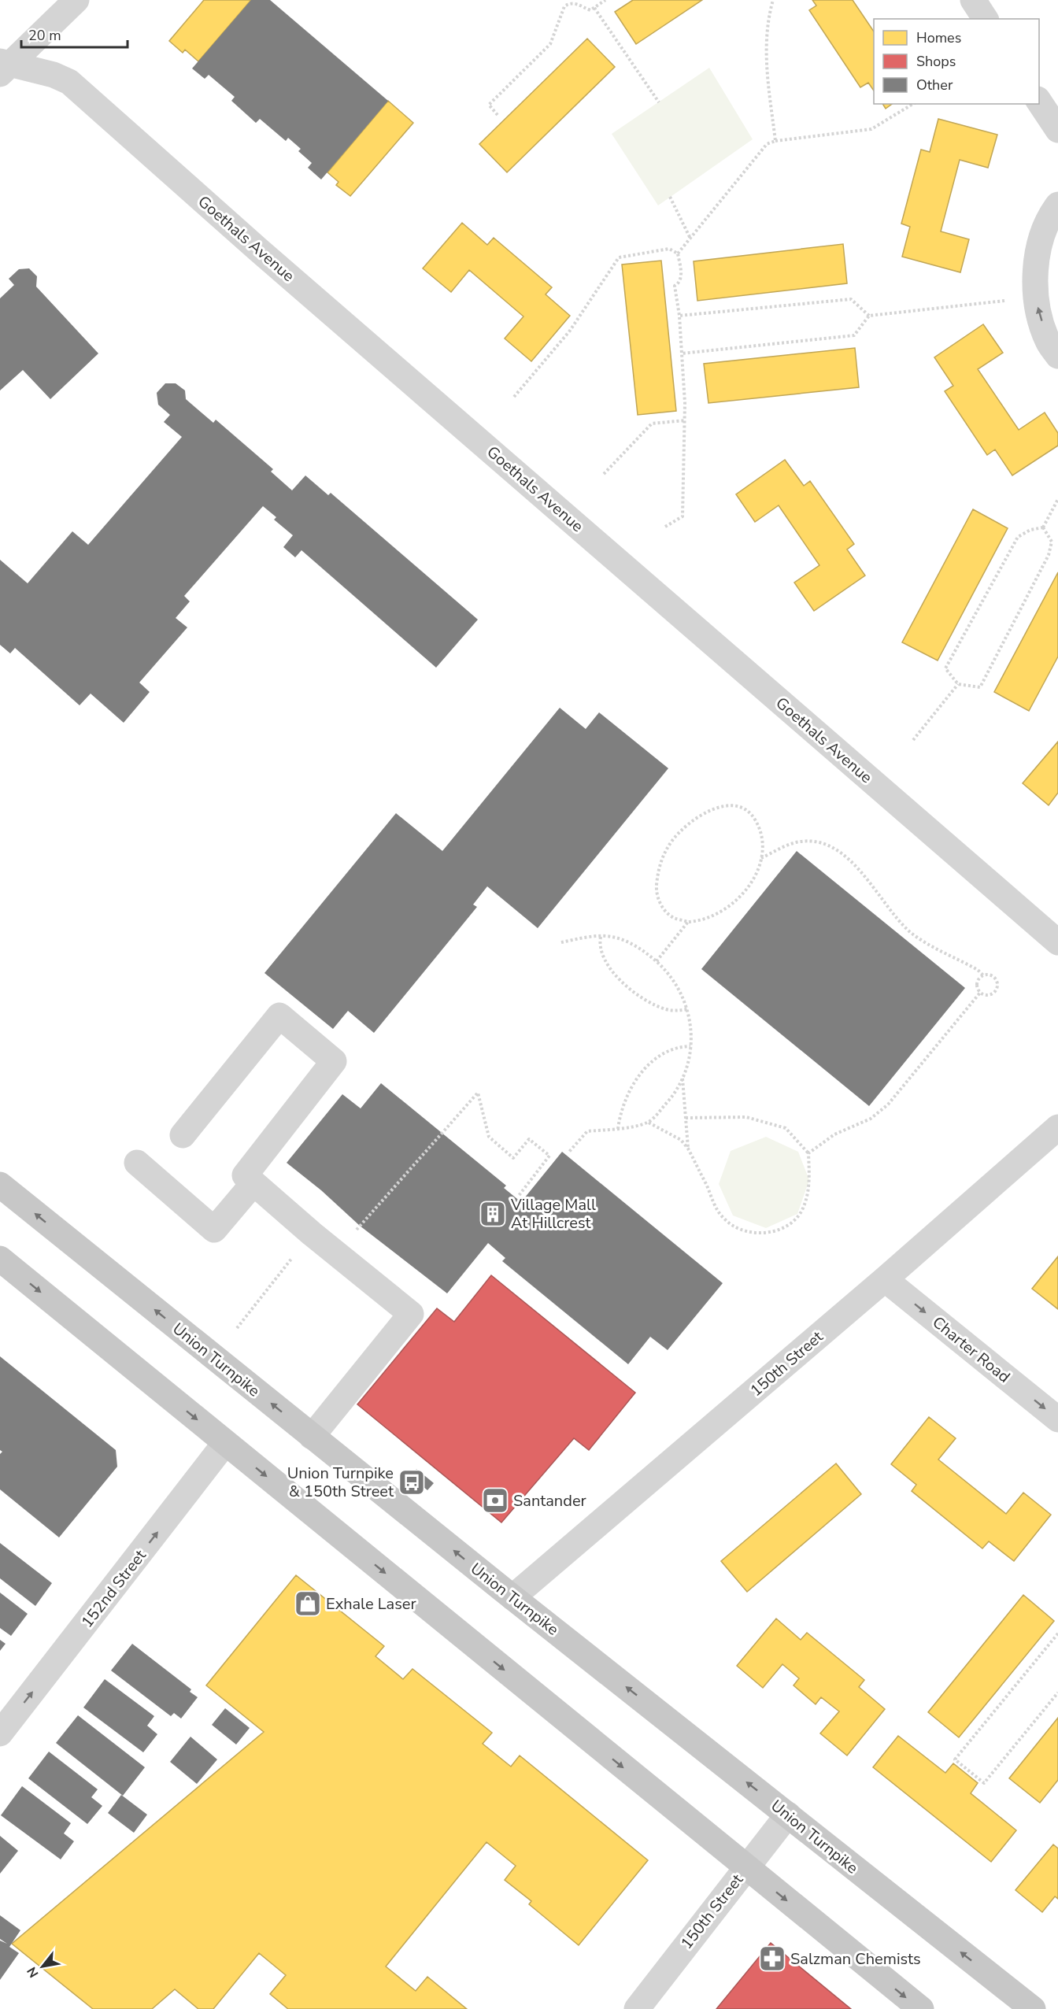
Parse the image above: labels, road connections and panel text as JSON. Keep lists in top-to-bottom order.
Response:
{
  "streets": {
    "main road": ["Union Turnpike"],
    "street": [
      "Goethals Avenue",
      "Charter Road",
      "150th Street",
      "152nd Street"
    ]
  },
  "crossings": [
    ["Charter Road", "150th Street"],
    ["Union Turnpike", "150th Street"]
  ],
  "one_way": ["Charter Road", "152nd Street"],
  "places": {
    "building": ["Village Mall At Hillcrest"],
    "bus stop": ["Union Turnpike & 150th Street"],
    "bank": ["Santander"],
    "shop": ["Exhale Laser"],
    "pharmacy": ["Salzman Chemists"]
  },
  "legend": ["Homes", "Shops", "Other"],
  "scale_bar": "20 m",
  "north": "bottom left"
}
